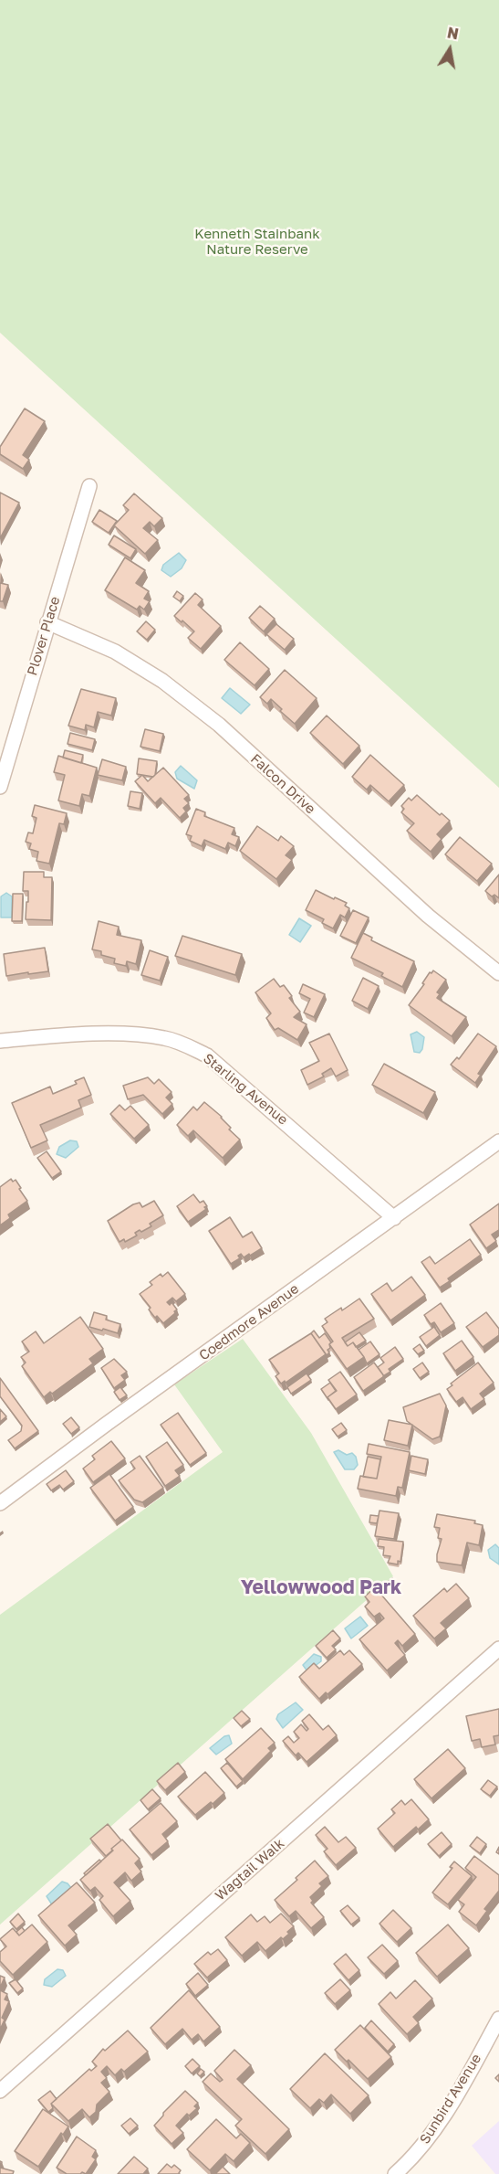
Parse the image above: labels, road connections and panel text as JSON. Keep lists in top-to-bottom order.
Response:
{
  "streets": {
    "street": [
      "Plover Place",
      "Falcon Drive",
      "Starling Avenue",
      "Coedmore Avenue",
      "Wagtail Walk",
      "Sunbird Avenue"
    ]
  },
  "crossings": [
    ["Plover Place", "Falcon Drive"],
    ["Starling Avenue", "Coedmore Avenue"]
  ],
  "districts": ["Yellowwood Park"],
  "parks": ["Kenneth Stainbank Nature Reserve"],
  "north": "top"
}
